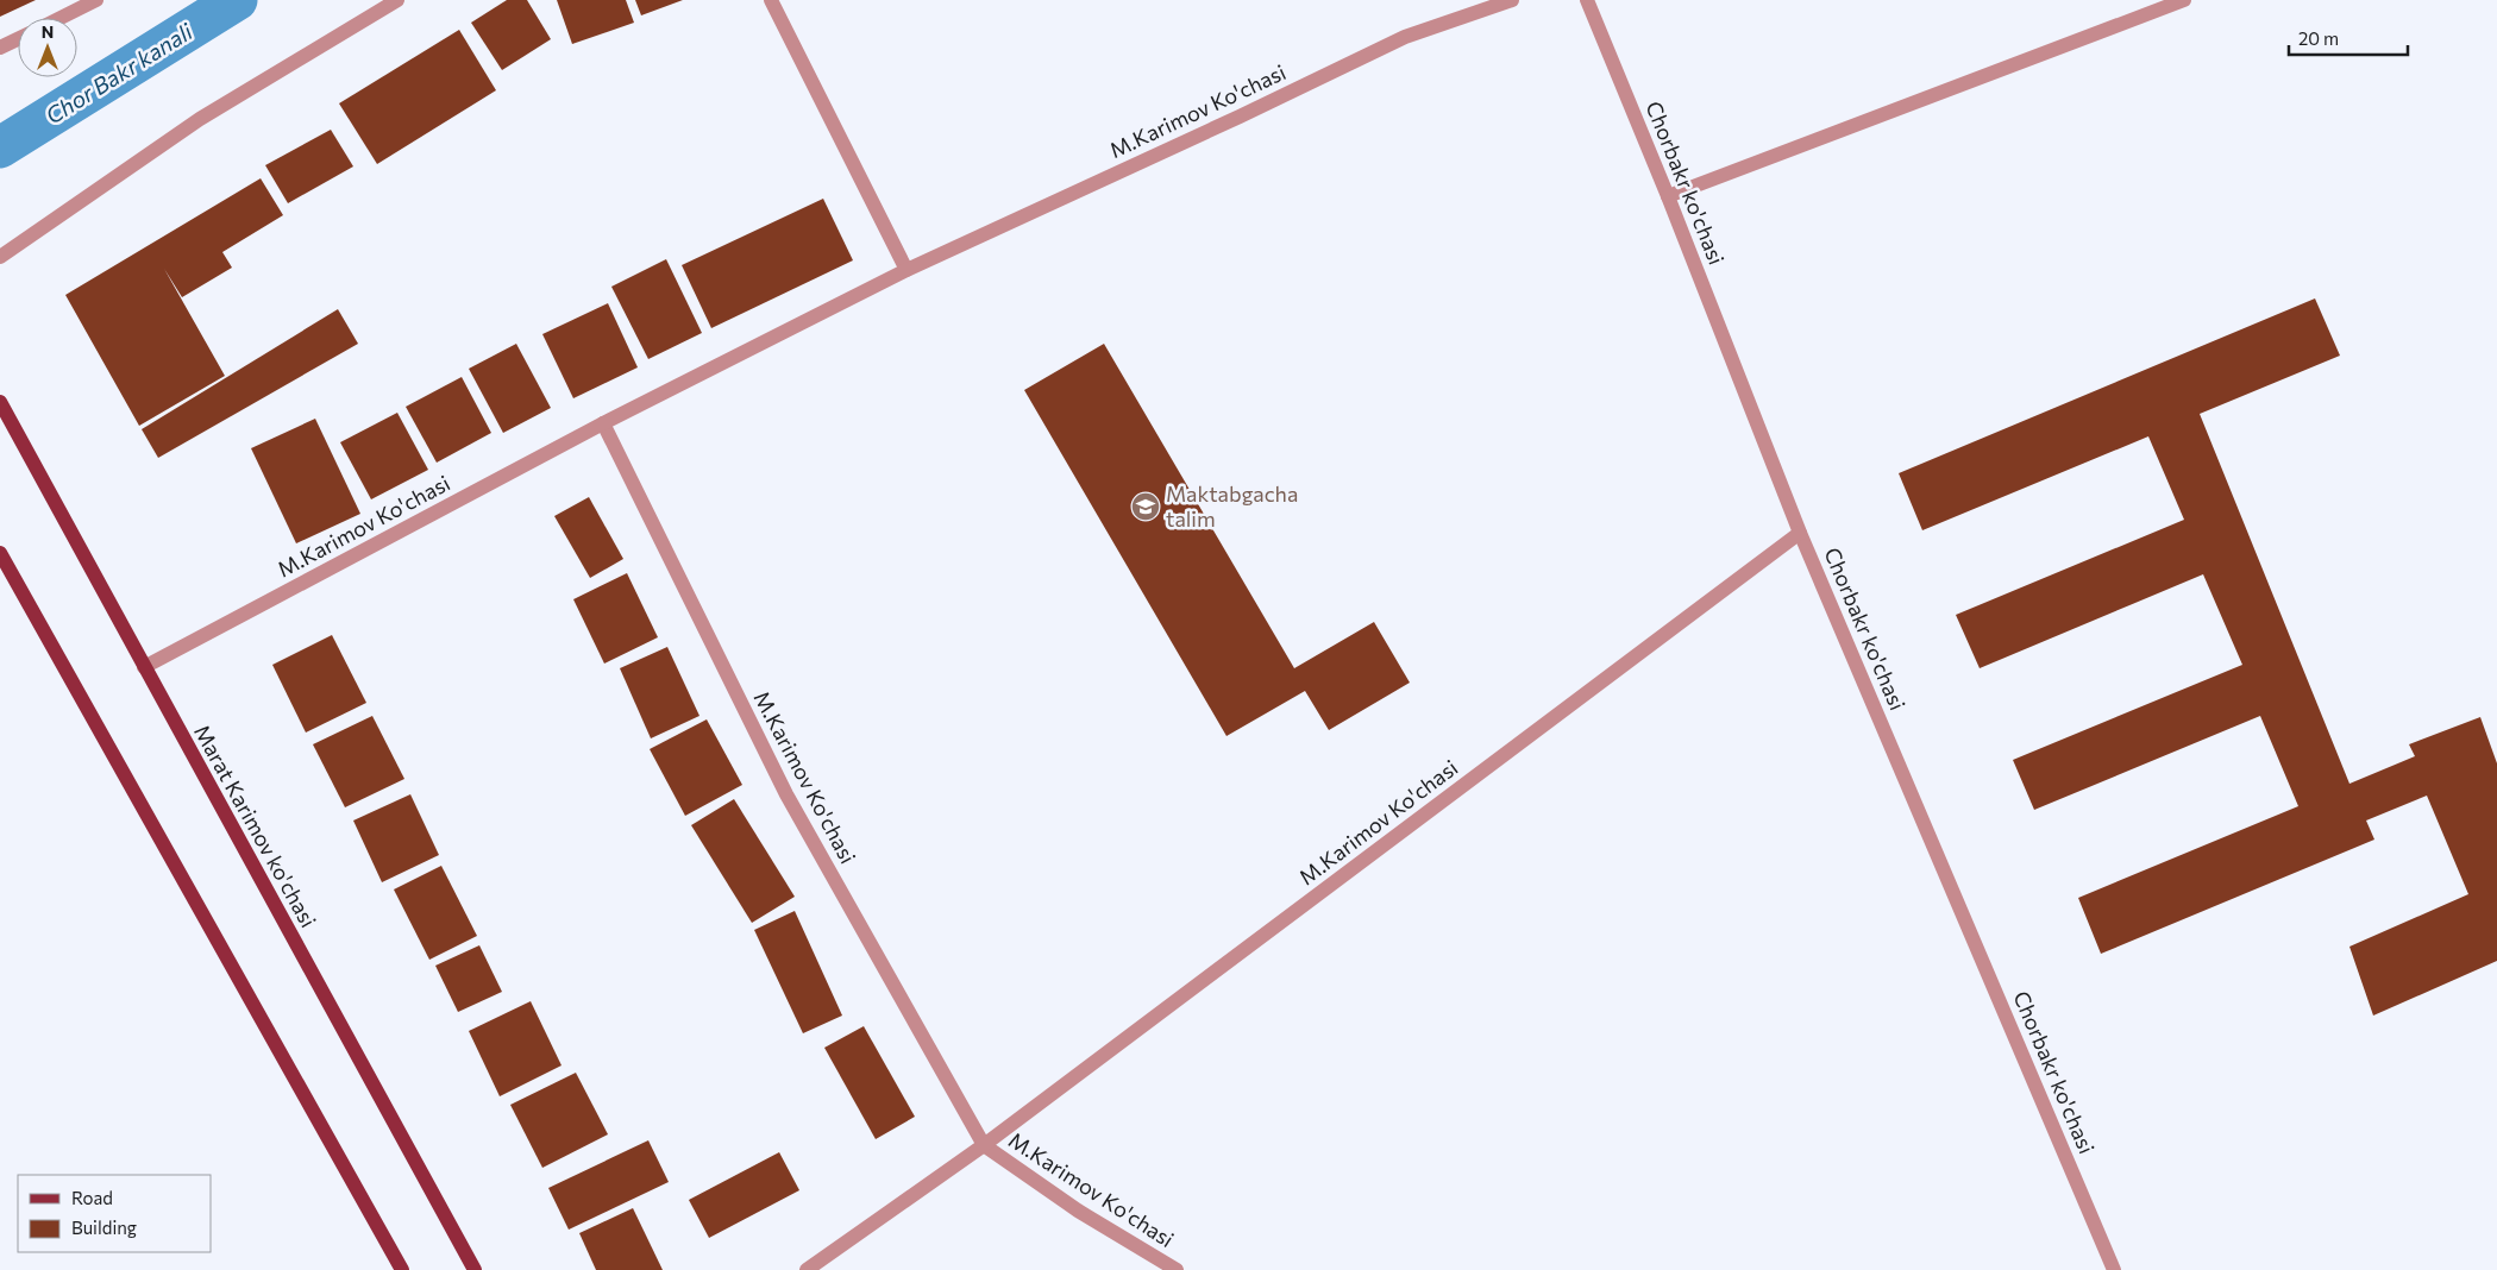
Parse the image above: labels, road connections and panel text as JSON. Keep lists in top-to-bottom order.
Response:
{
  "streets": {
    "main road": ["Marat Karimov ko'chasi"],
    "street": ["M.Karimov Ko'chasi", "Chorbakr ko'chasi"]
  },
  "crossings": [
    ["M.Karimov Ko'chasi", "Chorbakr ko'chasi"],
    ["M.Karimov Ko'chasi", "Marat Karimov ko'chasi"]
  ],
  "water": ["Chor Bakr kanali"],
  "places": {
    "school or university": ["Maktabgacha talim"]
  },
  "legend": ["Road", "Building"],
  "scale_bar": "20 m",
  "north": "top"
}
